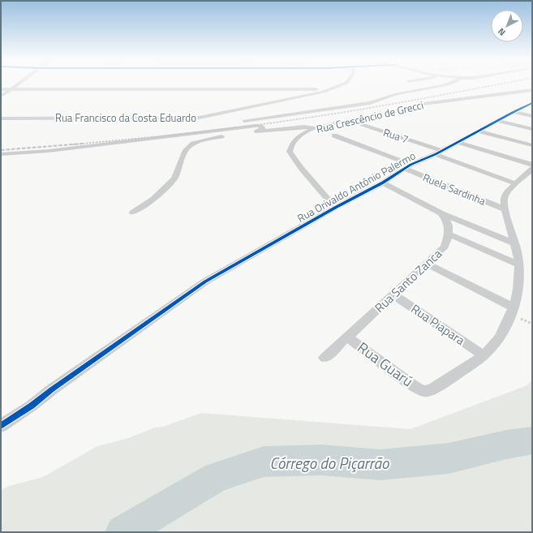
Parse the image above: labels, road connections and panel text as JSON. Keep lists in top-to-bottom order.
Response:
{
  "streets": {
    "street": [
      "Rua Crescêncio de Grecci",
      "Rua Francisco da Costa Eduardo",
      "Rua 7",
      "Rua Orivaldo Antônio Palermo",
      "Ruela Sardinha",
      "Rua Santo Zanca",
      "Rua Piapara",
      "Rua Guarú"
    ]
  },
  "crossings": [
    ["Rua Crescêncio de Grecci", "Rua 7"],
    ["Rua Crescêncio de Grecci", "Rua Orivaldo Antônio Palermo"],
    ["Rua 7", "Rua Orivaldo Antônio Palermo"],
    ["Rua Orivaldo Antônio Palermo", "Ruela Sardinha"],
    ["Rua Santo Zanca", "Rua Piapara"],
    ["Rua Santo Zanca", "Rua Guarú"],
    ["Rua Piapara", "Rua Guarú"]
  ],
  "water": ["Córrego do Piçarrão"],
  "north": "bottom left"
}
